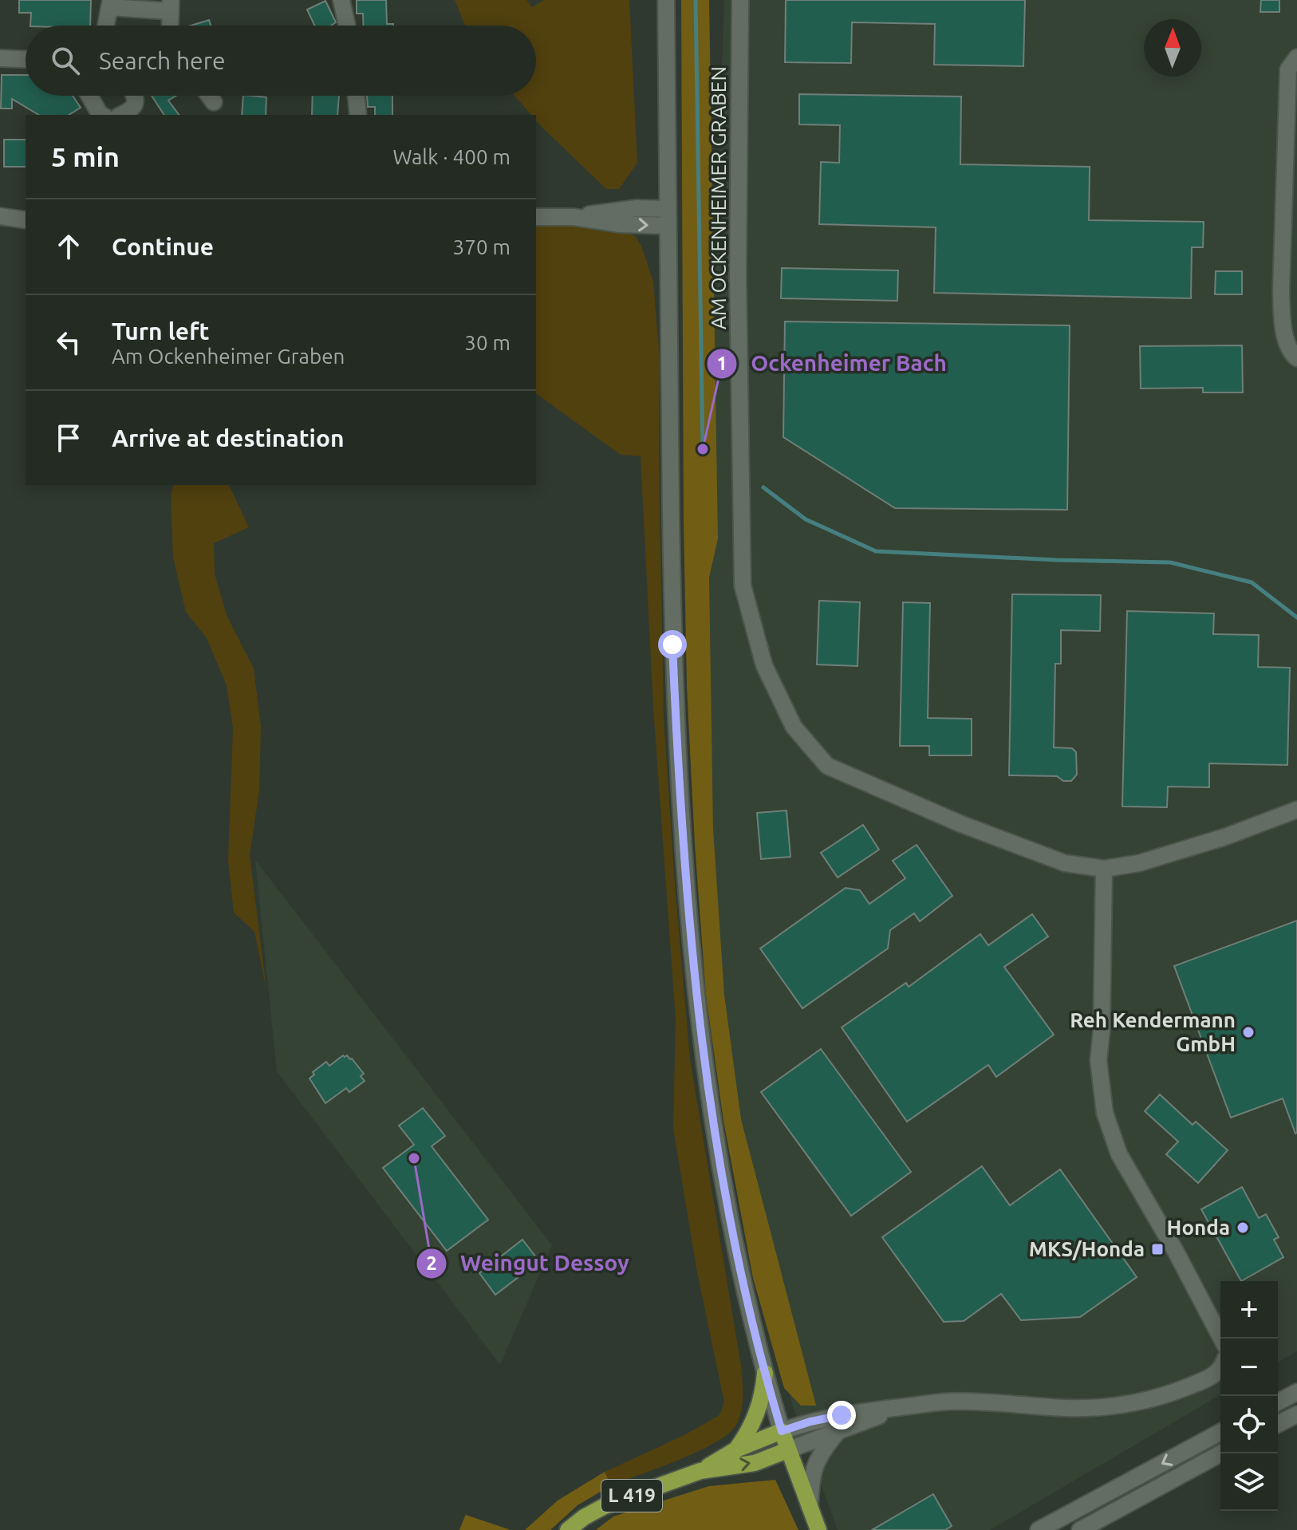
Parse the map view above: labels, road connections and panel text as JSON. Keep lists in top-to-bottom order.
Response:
{
  "streets": {
    "main road": ["L 419"],
    "street": ["AM OCKENHEIMER GRABEN"]
  },
  "places": {
    "other": [
      "Ockenheimer Bach",
      "Reh Kendermann GmbH",
      "Weingut Dessoy",
      "Honda"
    ],
    "transit": ["MKS/Honda"]
  },
  "north": "top",
  "page": {
    "search": "Search here",
    "heading": ["5 min", "Walk · 400 m"],
    "list": [
      ["Continue", "370 m"],
      ["Turn left", "Am Ockenheimer Graben", "30 m"],
      "Arrive at destination"
    ],
    "map_buttons": ["+", "−"]
  }
}
